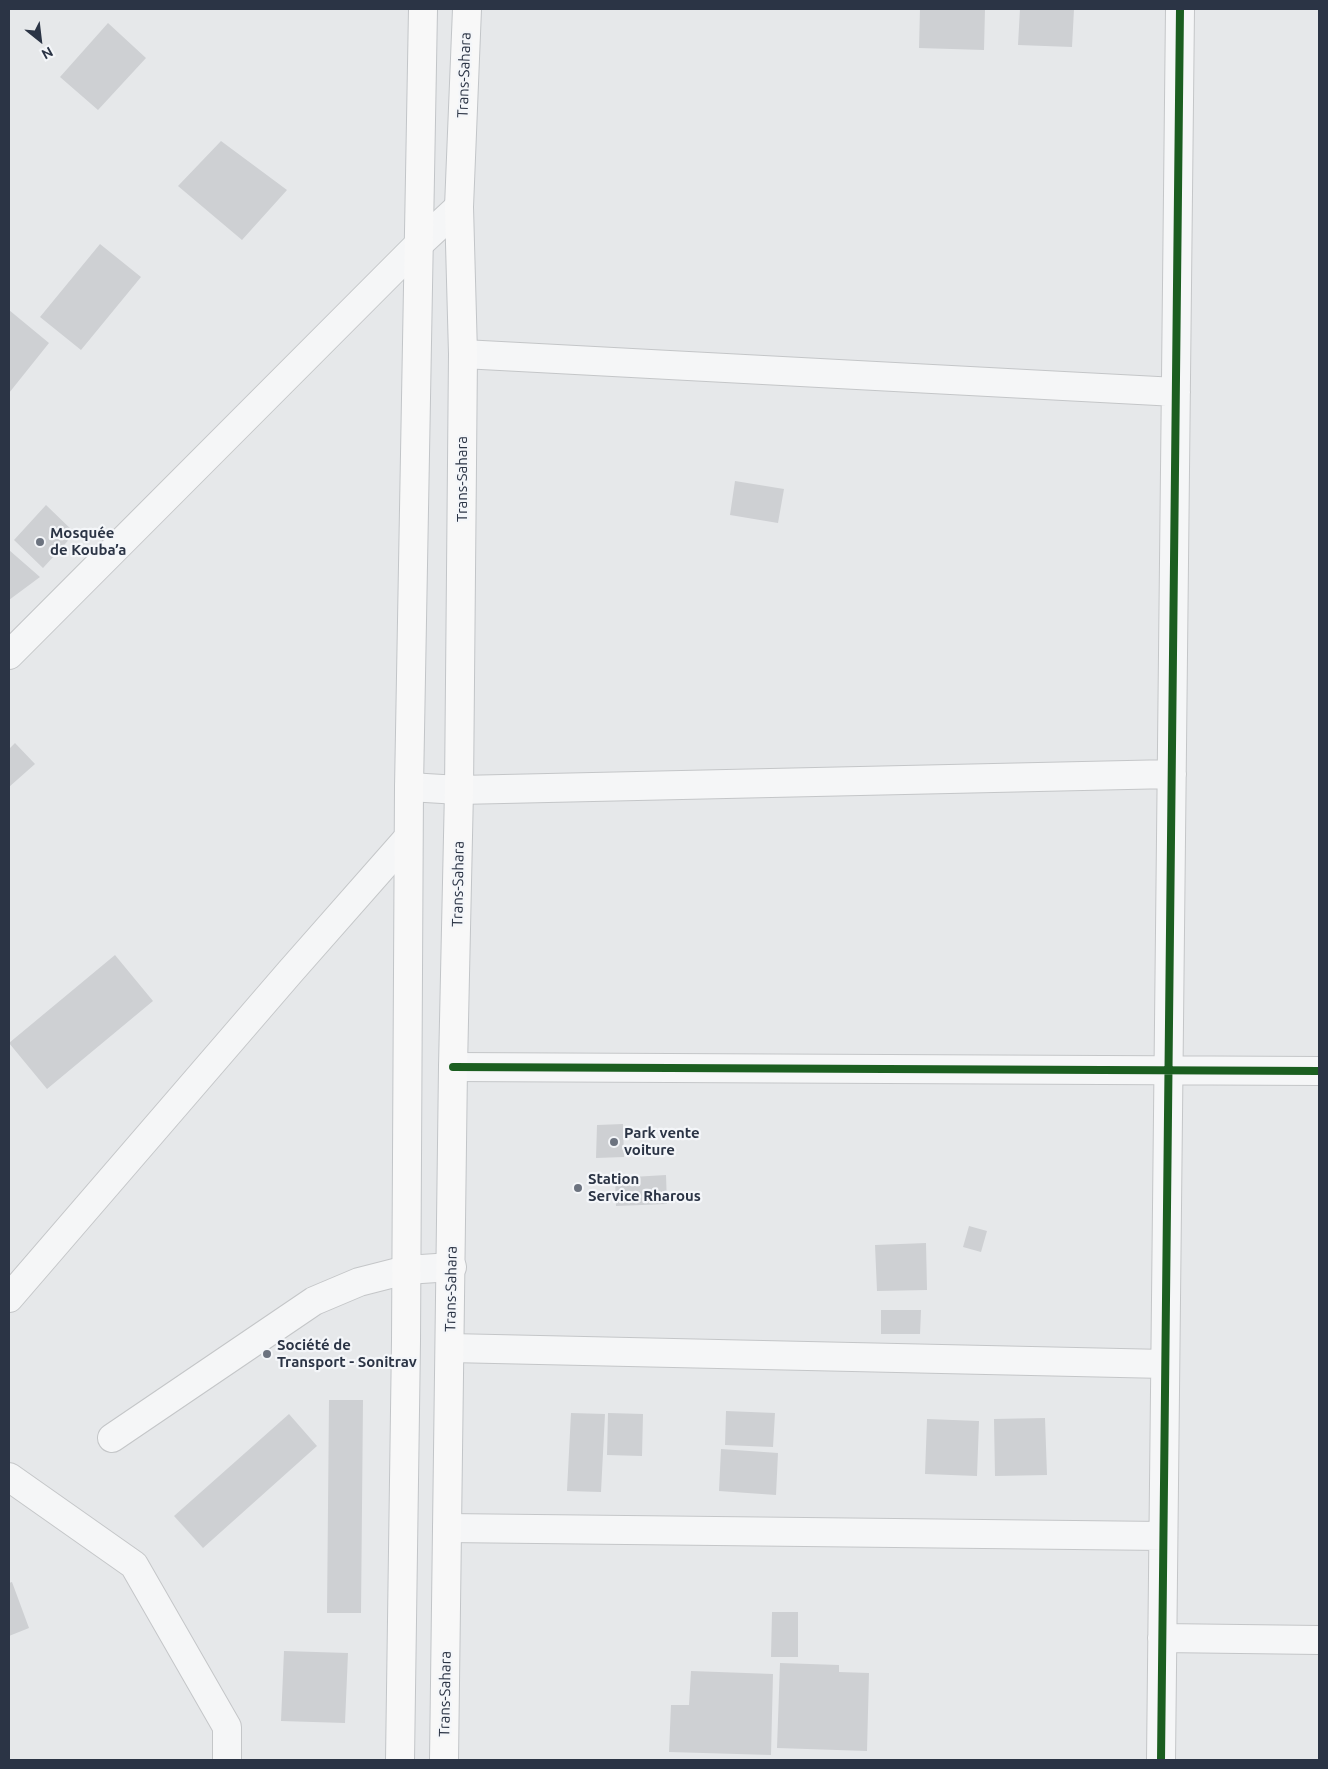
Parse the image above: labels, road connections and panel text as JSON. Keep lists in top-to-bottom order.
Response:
{
  "streets": {
    "main road": ["Trans-Sahara"]
  },
  "places": [
    "Mosquée de Kouba’a",
    "Park vente voiture",
    "Station Service Rharous",
    "Société de Transport - Sonitrav"
  ],
  "north": "bottom right"
}
